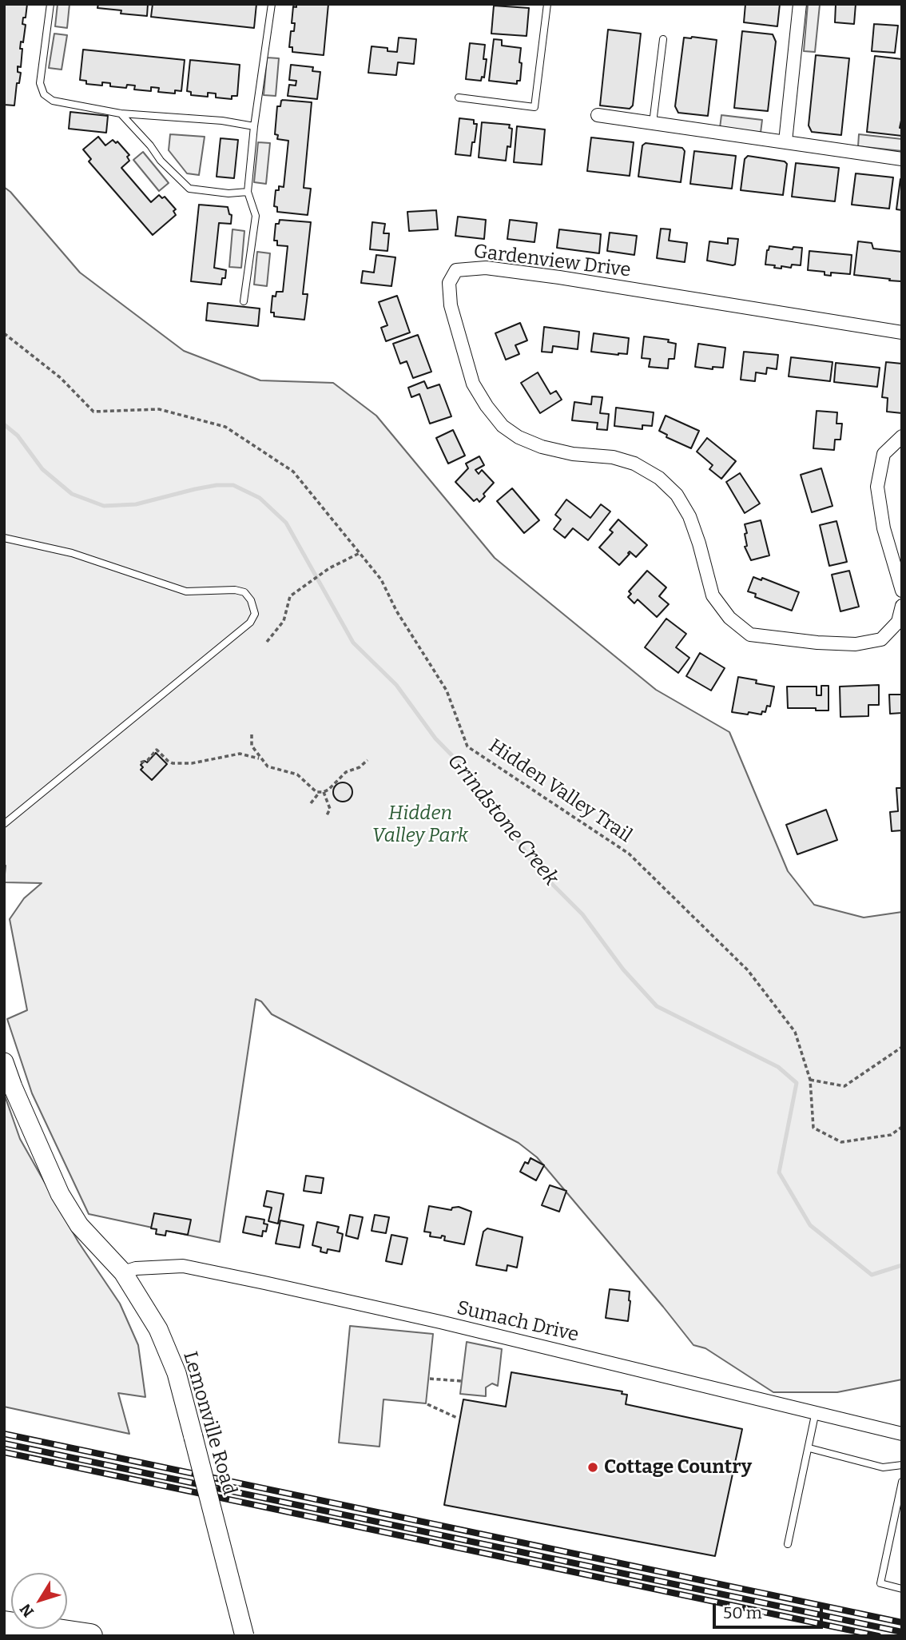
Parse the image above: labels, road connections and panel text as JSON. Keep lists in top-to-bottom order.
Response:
{
  "streets": {
    "street": ["Gardenview Drive", "Sumach Drive", "Lemonville Road"],
    "path": ["Hidden Valley Trail"]
  },
  "crossings": [
    ["Sumach Drive", "Lemonville Road"]
  ],
  "water": ["Grindstone Creek"],
  "parks": ["Hidden Valley Park"],
  "places": ["Cottage Country"],
  "scale_bar": "50 m",
  "north": "bottom left"
}
